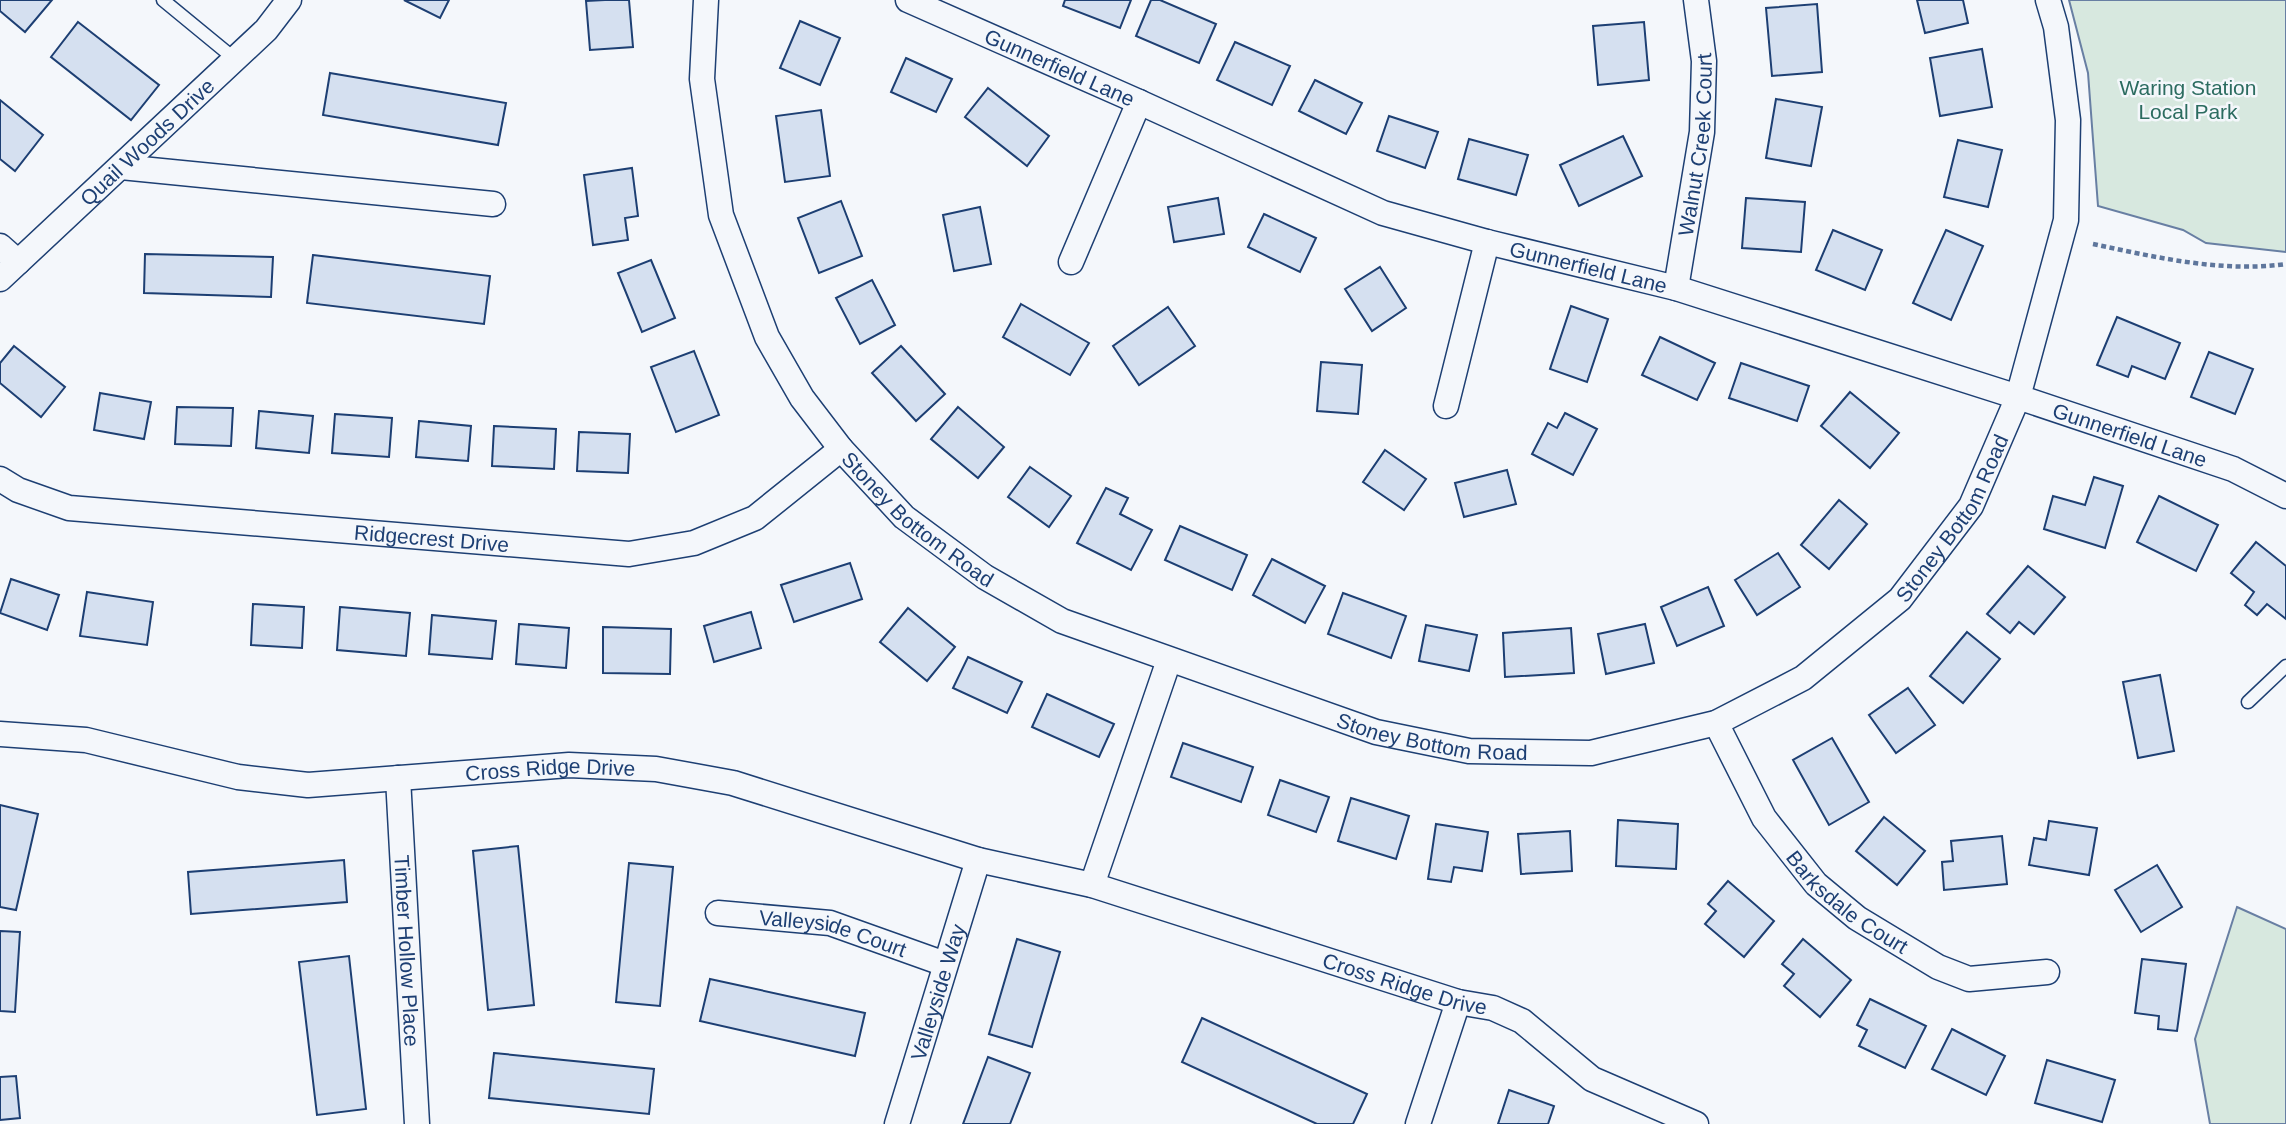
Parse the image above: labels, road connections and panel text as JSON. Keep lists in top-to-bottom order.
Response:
{
  "streets": {
    "street": [
      "Gunnerfield Lane",
      "Quail Woods Drive",
      "Walnut Creek Court",
      "Stoney Bottom Road",
      "Ridgecrest Drive",
      "Cross Ridge Drive",
      "Barksdale Court",
      "Valleyside Court",
      "Timber Hollow Place",
      "Valleyside Way"
    ]
  },
  "crossings": [
    ["Gunnerfield Lane", "Walnut Creek Court"],
    ["Gunnerfield Lane", "Stoney Bottom Road"],
    ["Stoney Bottom Road", "Ridgecrest Drive"],
    ["Stoney Bottom Road", "Barksdale Court"],
    ["Cross Ridge Drive", "Timber Hollow Place"],
    ["Cross Ridge Drive", "Valleyside Way"],
    ["Valleyside Court", "Valleyside Way"]
  ],
  "parks": ["Waring Station Local Park"]
}
